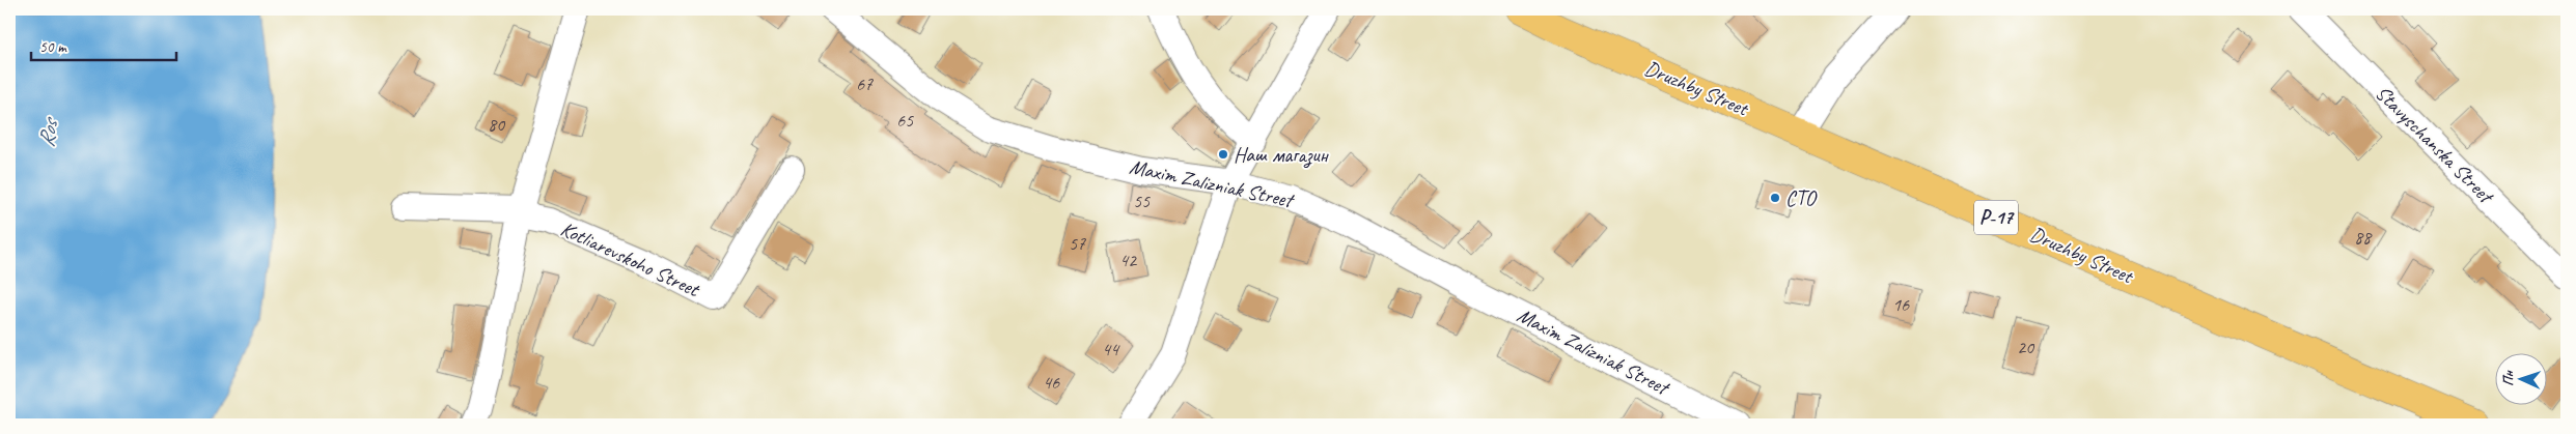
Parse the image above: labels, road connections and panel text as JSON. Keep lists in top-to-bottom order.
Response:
{
  "streets": {
    "main road": ["Druzhby Street", "Р-17"],
    "street": ["Stavyschanska Street", "Maxim Zalizniak Street", "Kotliarevskoho Street"]
  },
  "water": ["Ros"],
  "places": ["Наш магазин", "СТО"],
  "house_numbers": [
    "67",
    "65",
    "80",
    "55",
    "88",
    "57",
    "42",
    "16",
    "20",
    "44",
    "46"
  ],
  "scale_bar": "50 m",
  "north": "left"
}
